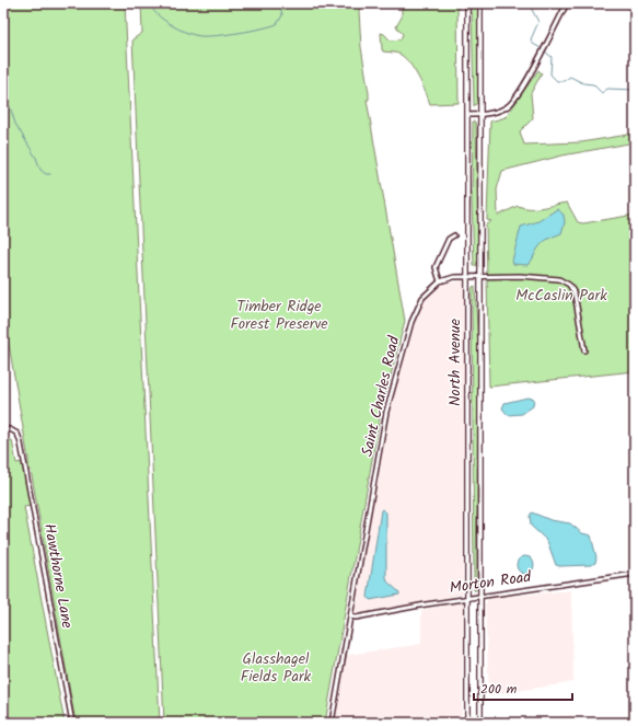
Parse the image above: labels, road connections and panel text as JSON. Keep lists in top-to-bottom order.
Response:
{
  "streets": {
    "main road": ["North Avenue"],
    "street": ["Saint Charles Road", "Hawthorne Lane", "Morton Road"]
  },
  "crossings": [
    ["North Avenue", "Morton Road"],
    ["Saint Charles Road", "Morton Road"]
  ],
  "parks": ["McCaslin Park", "Timber Ridge Forest Preserve", "Glasshagel Fields Park"],
  "scale_bar": "200 m"
}
